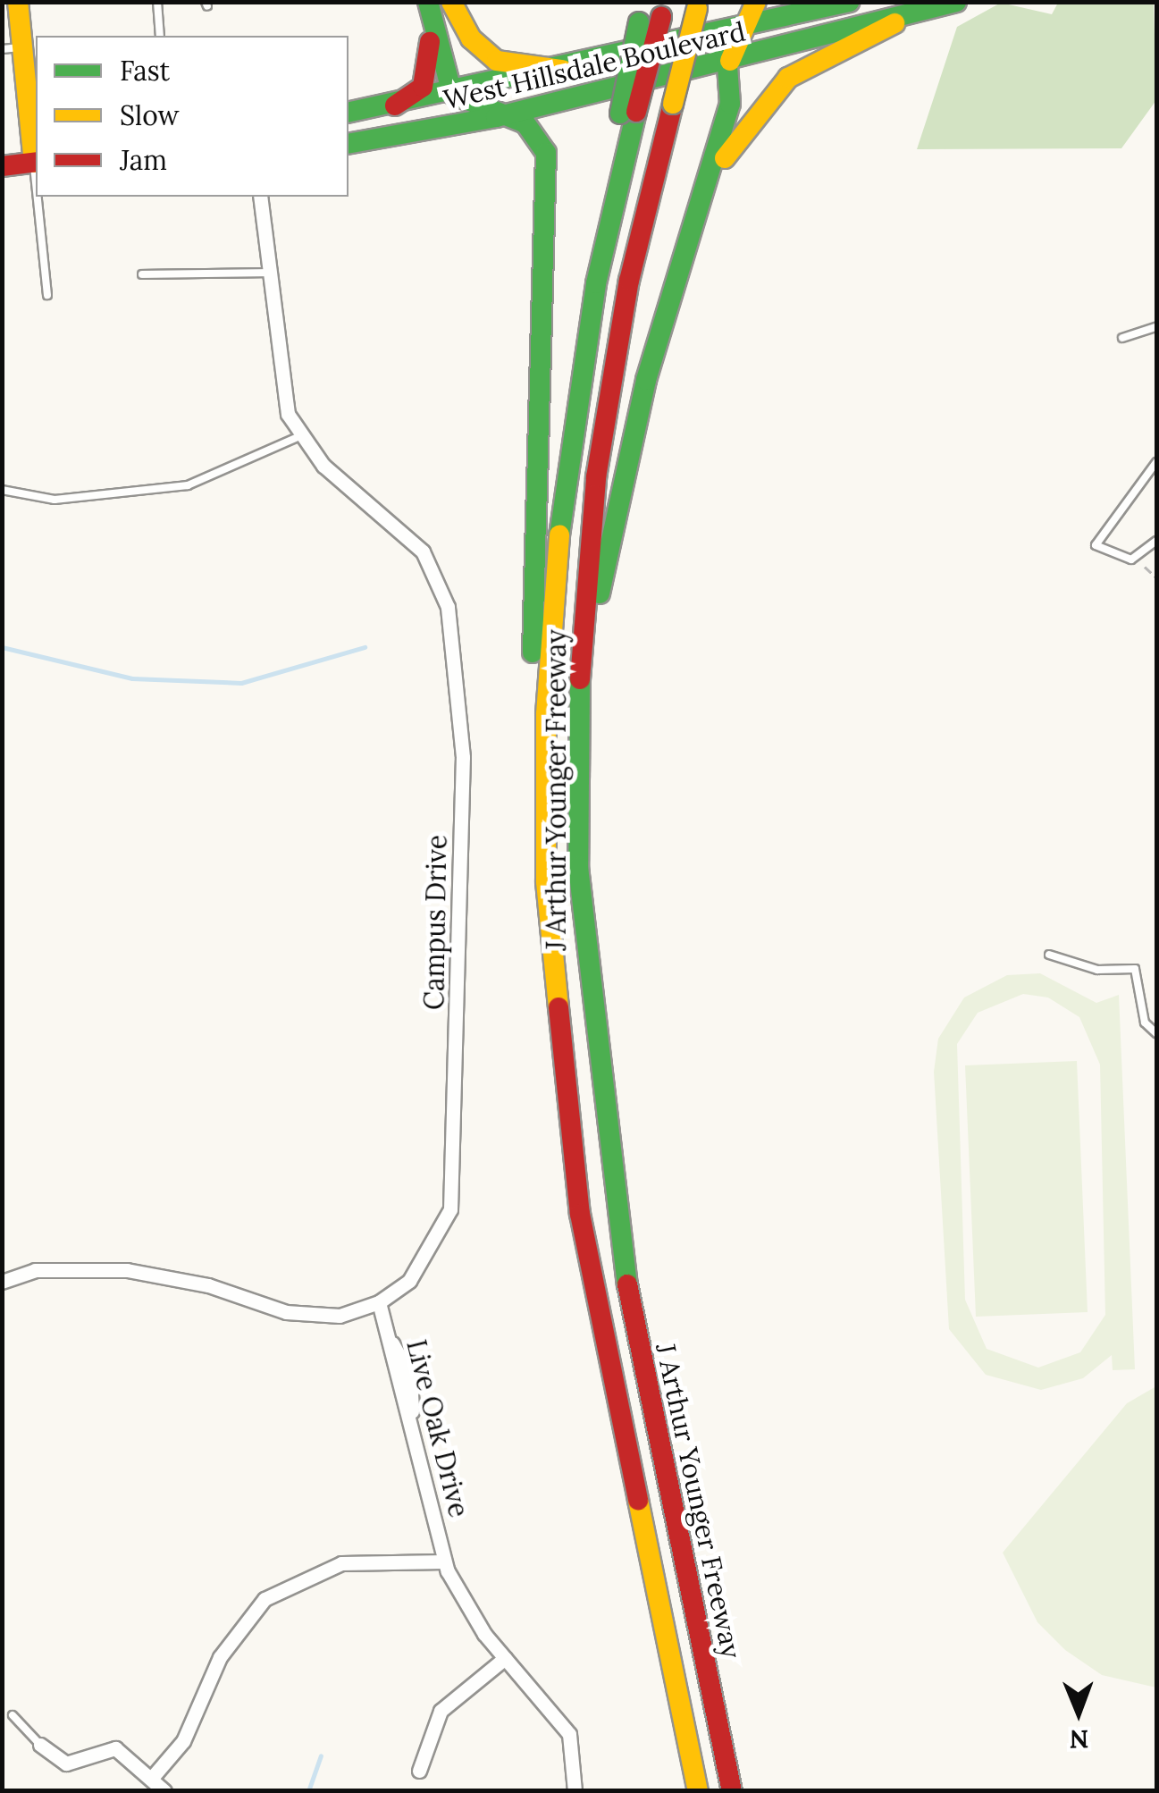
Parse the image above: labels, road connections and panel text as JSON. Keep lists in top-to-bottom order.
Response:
{
  "streets": {
    "main road": ["West Hillsdale Boulevard", "J Arthur Younger Freeway"],
    "street": ["Campus Drive", "Live Oak Drive"]
  },
  "crossings": [
    ["Campus Drive", "Live Oak Drive"]
  ],
  "legend": ["Fast", "Slow", "Jam"],
  "north": "bottom"
}
